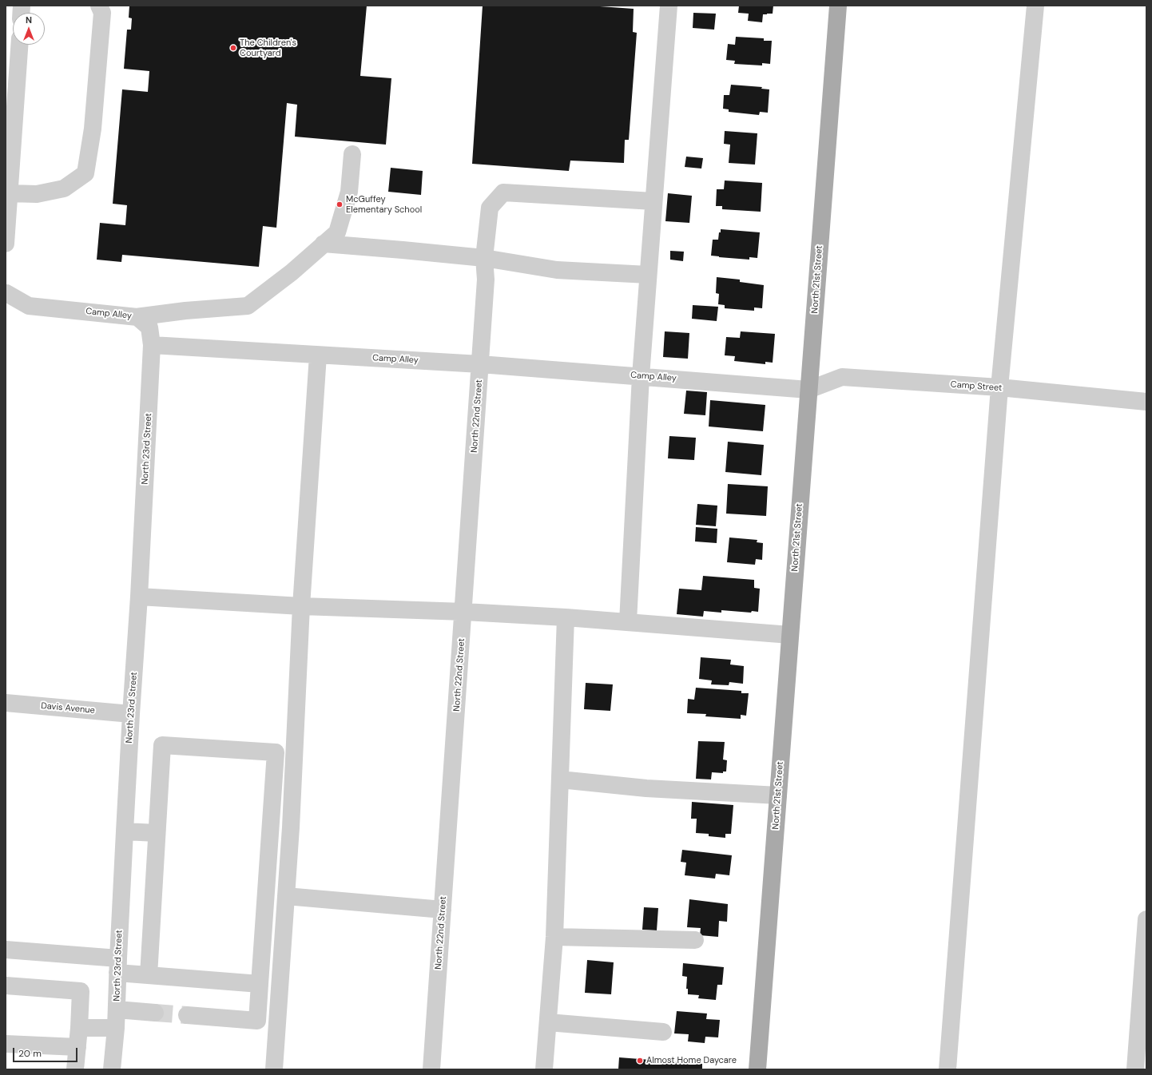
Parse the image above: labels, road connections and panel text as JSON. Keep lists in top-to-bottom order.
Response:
{
  "streets": {
    "main road": ["North 21st Street"],
    "street": [
      "Camp Alley",
      "Camp Street",
      "North 22nd Street",
      "North 23rd Street",
      "Davis Avenue"
    ]
  },
  "crossings": [
    ["North 21st Street", "Camp Alley"],
    ["North 21st Street", "Camp Street"],
    ["Camp Alley", "Camp Street"],
    ["Camp Alley", "North 22nd Street"],
    ["Camp Alley", "North 23rd Street"],
    ["North 23rd Street", "Davis Avenue"]
  ],
  "places": ["The Children's Courtyard", "McGuffey Elementary School", "Almost Home Daycare"],
  "scale_bar": "20 m",
  "north": "top"
}
